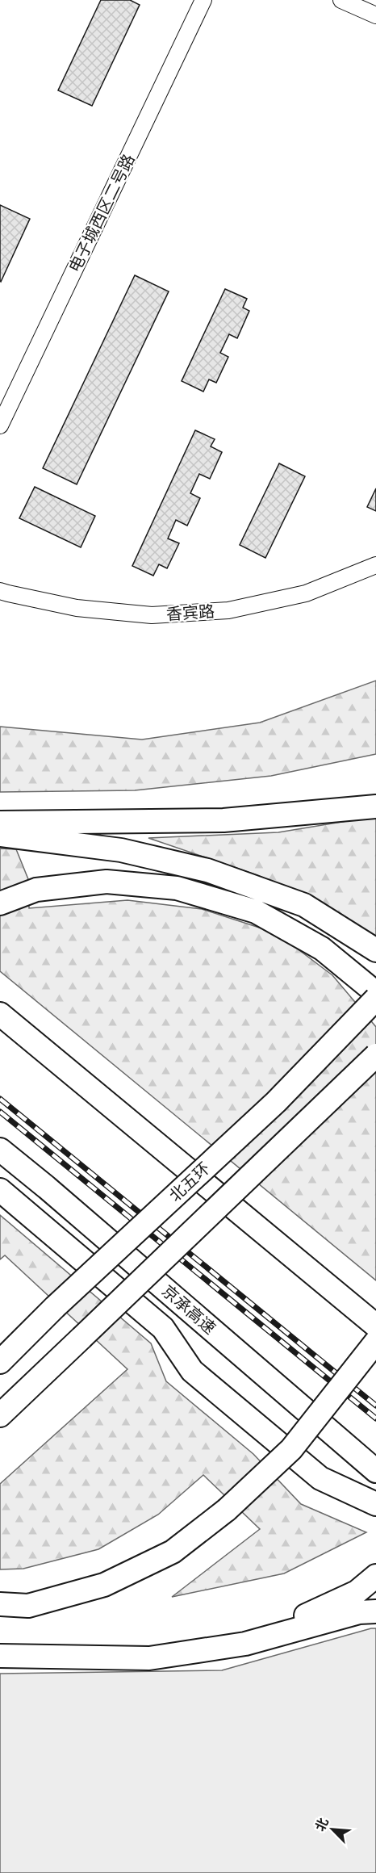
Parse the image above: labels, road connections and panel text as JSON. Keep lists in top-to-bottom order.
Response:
{
  "streets": {
    "highway": ["北五环", "京承高速"],
    "street": ["电子城西区二号路", "香宾路"]
  },
  "north": "top left"
}
